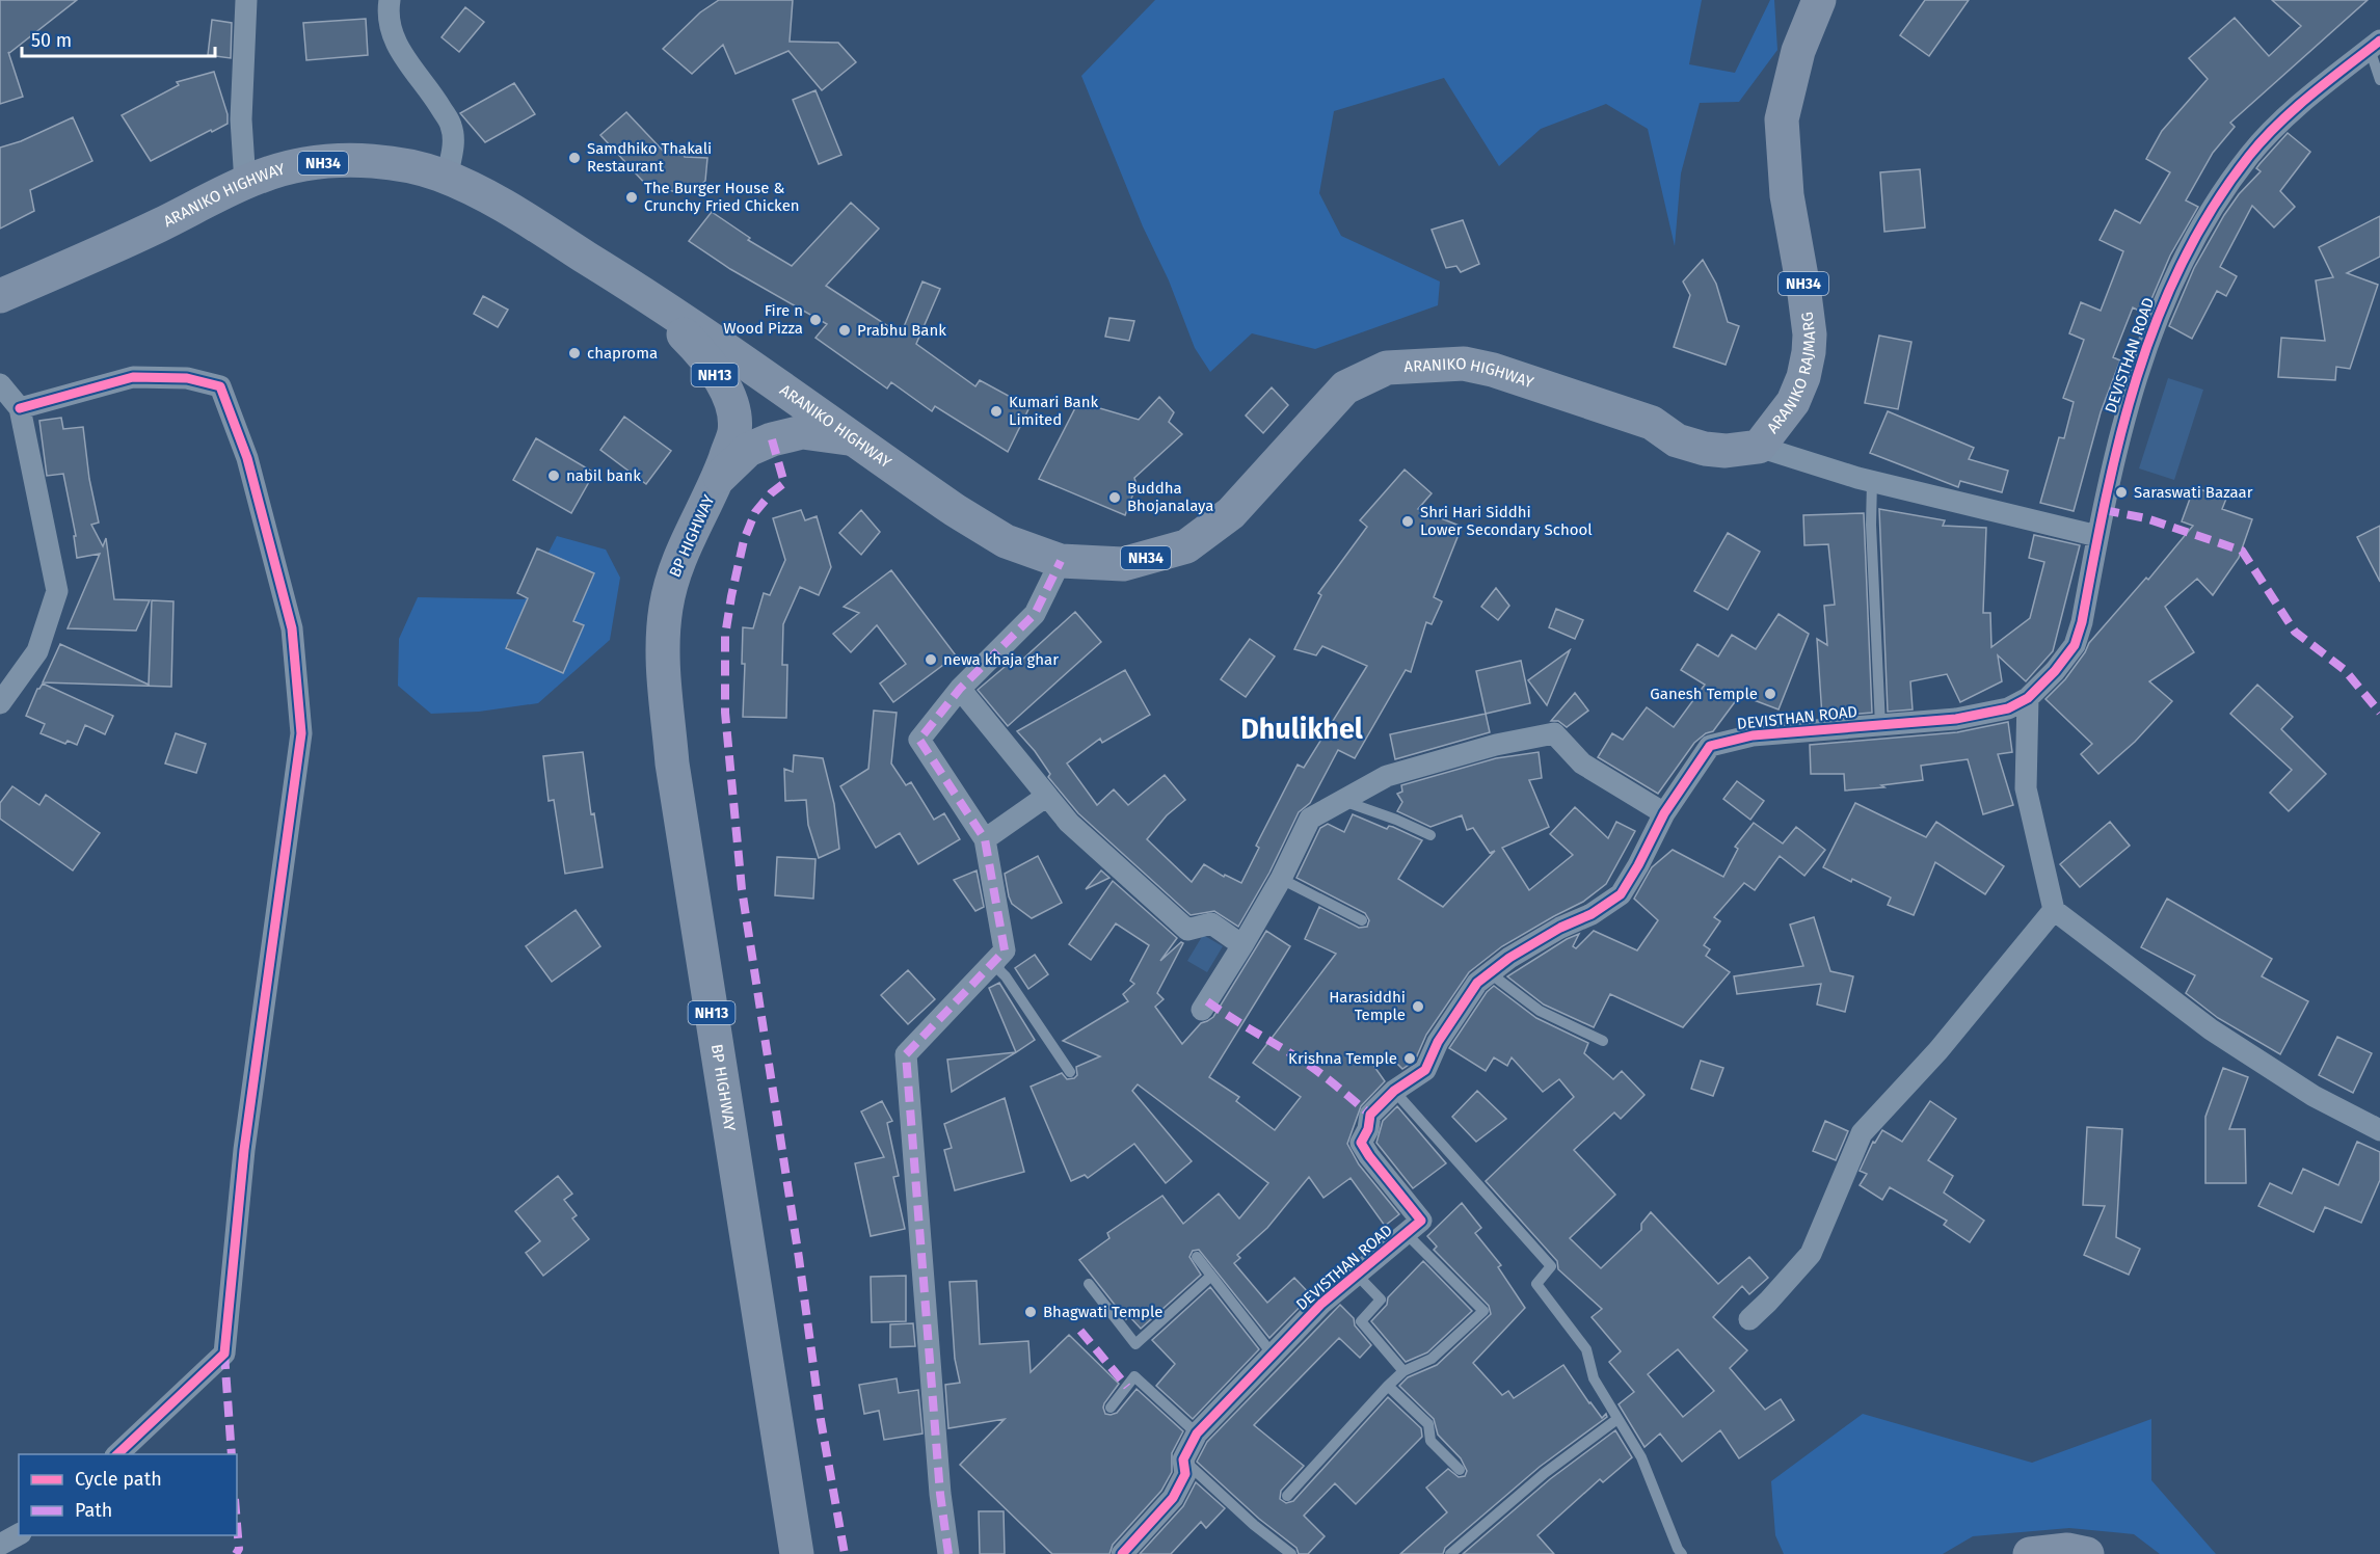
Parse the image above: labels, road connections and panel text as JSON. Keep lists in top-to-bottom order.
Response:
{
  "streets": {
    "highway": [
      "NH34",
      "ARANIKO HIGHWAY",
      "ARANIKO RAJMARG",
      "NH13",
      "BP HIGHWAY"
    ],
    "street": ["DEVISTHAN ROAD"]
  },
  "crossings": [
    ["ARANIKO HIGHWAY", "ARANIKO RAJMARG"],
    ["ARANIKO HIGHWAY", "BP HIGHWAY"]
  ],
  "districts": ["Dhulikhel"],
  "places": [
    "Samdhiko Thakali Restaurant",
    "The Burger House & Crunchy Fried Chicken",
    "Fire n Wood Pizza",
    "Prabhu Bank",
    "chaproma",
    "Kumari Bank Limited",
    "nabil bank",
    "Saraswati Bazaar",
    "Buddha Bhojanalaya",
    "Shri Hari Siddhi Lower Secondary School",
    "newa khaja ghar",
    "Ganesh Temple",
    "Harasiddhi Temple",
    "Krishna Temple",
    "Bhagwati Temple"
  ],
  "legend": ["Cycle path", "Path"],
  "scale_bar": "50 m"
}
